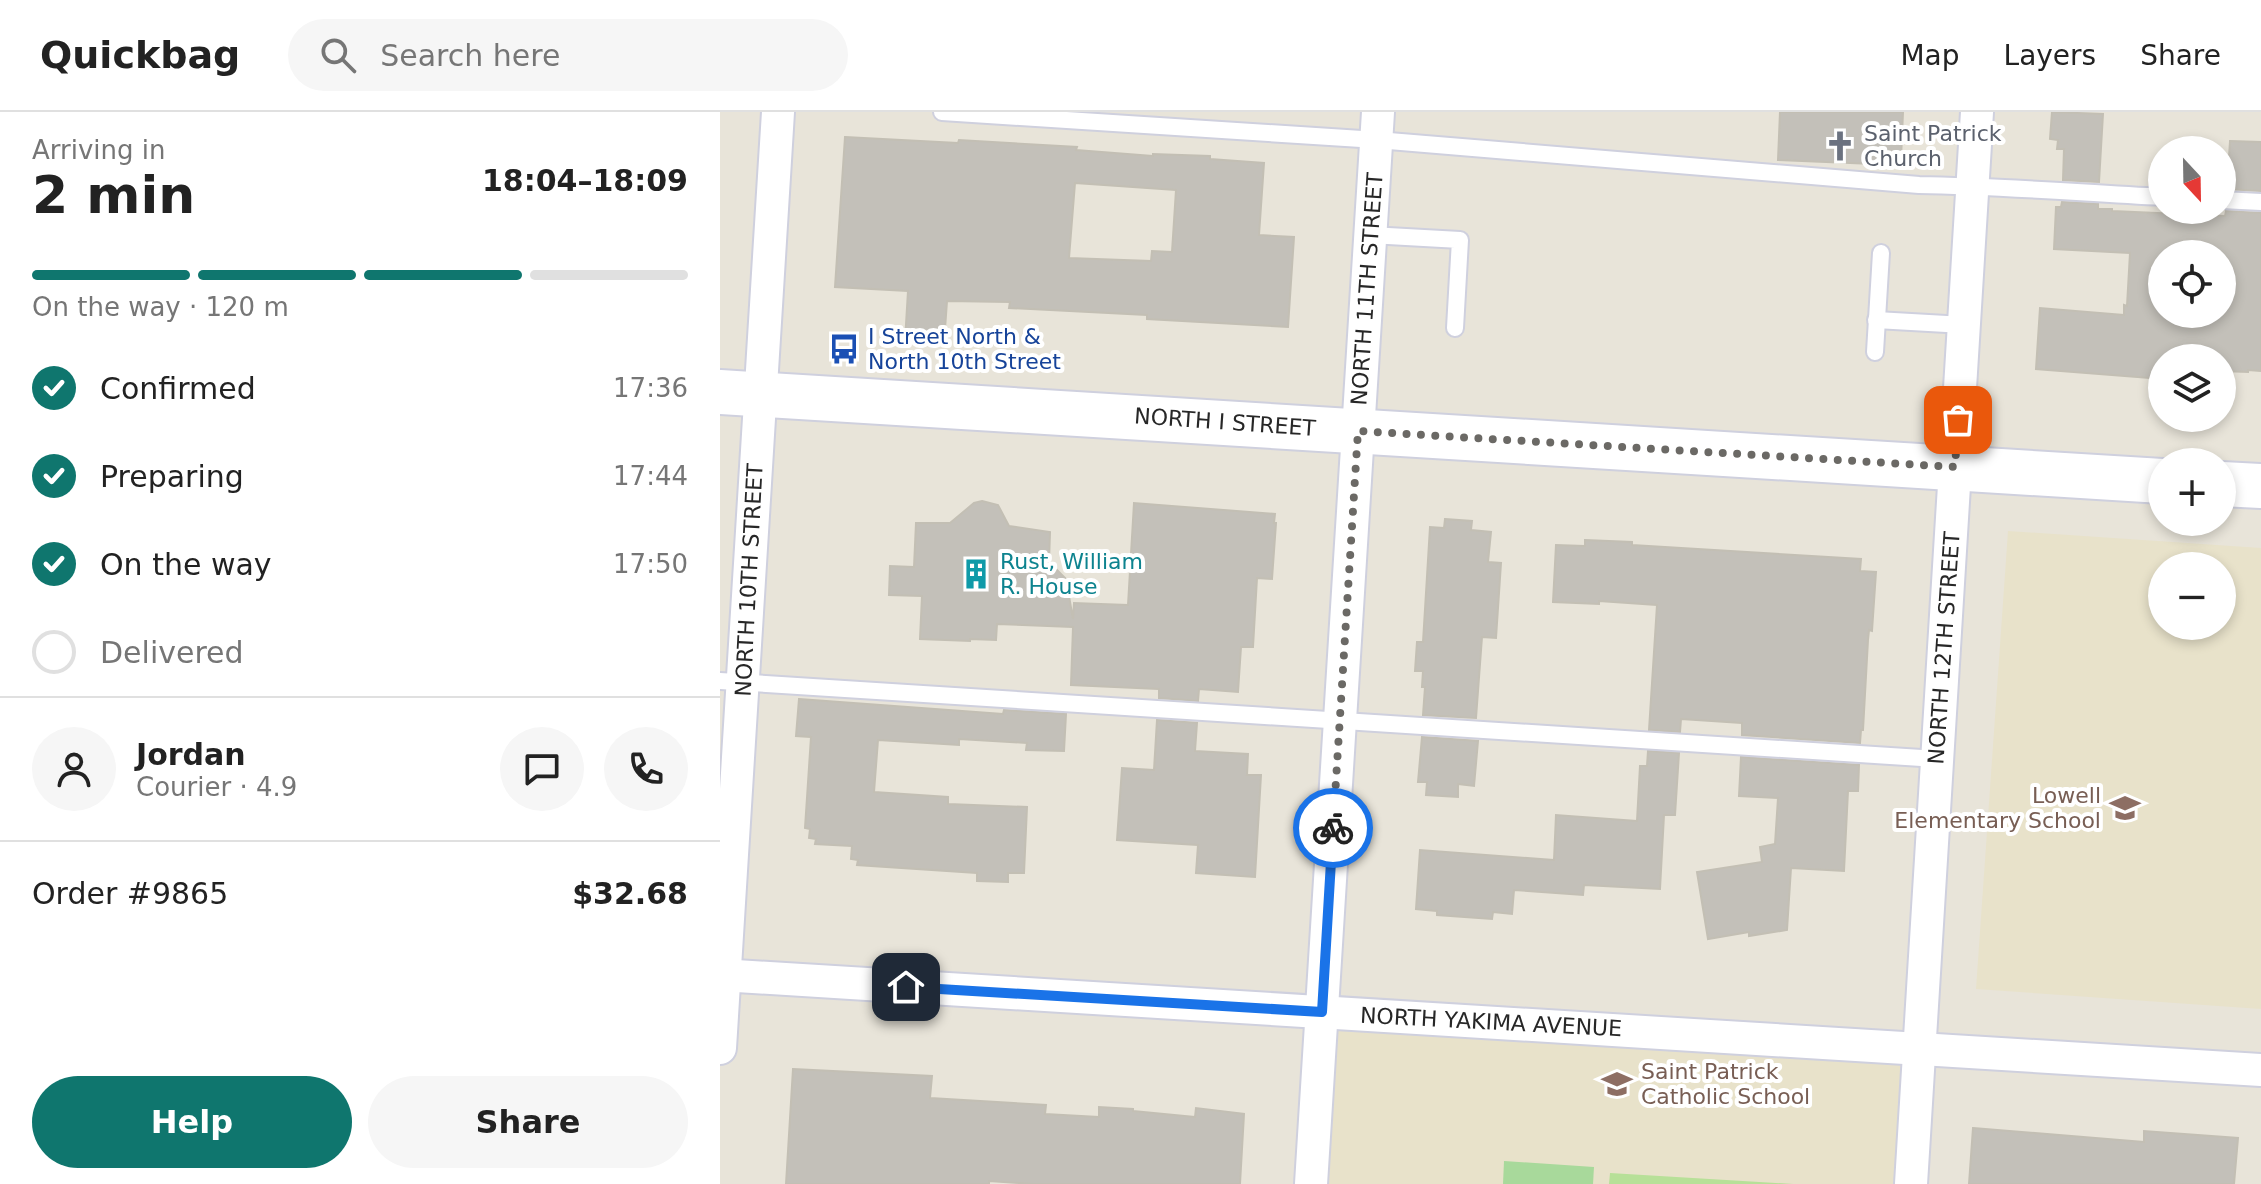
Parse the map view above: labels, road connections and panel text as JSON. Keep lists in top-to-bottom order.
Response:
{
  "streets": {
    "main road": ["NORTH I STREET"],
    "street": [
      "NORTH 11TH STREET",
      "NORTH 10TH STREET",
      "NORTH 12TH STREET",
      "NORTH YAKIMA AVENUE"
    ]
  },
  "crossings": [
    ["NORTH 11TH STREET", "NORTH I STREET"],
    ["NORTH 11TH STREET", "NORTH YAKIMA AVENUE"],
    ["NORTH I STREET", "NORTH 10TH STREET"],
    ["NORTH I STREET", "NORTH 12TH STREET"],
    ["NORTH 10TH STREET", "NORTH YAKIMA AVENUE"],
    ["NORTH 12TH STREET", "NORTH YAKIMA AVENUE"]
  ],
  "places": {
    "church": ["Saint Patrick Church"],
    "bus stop": ["I Street North & North 10th Street"],
    "building": ["Rust, William R. House"],
    "school or university": ["Lowell Elementary School", "Saint Patrick Catholic School"]
  },
  "north": "bottom",
  "page": {
    "header": "Quickbag",
    "search": "Search here",
    "nav": ["Map", "Layers", "Share"],
    "heading": ["2 min", "Arriving in", "18:04–18:09"],
    "panel": [
      "Jordan",
      "Courier · 4.9",
      "Order #9865",
      "$32.68"
    ],
    "map_buttons": ["+", "−"],
    "bar": "On the way · 120 m",
    "list": [
      ["Confirmed", "17:36"],
      ["Preparing", "17:44"],
      ["On the way", "17:50"],
      "Delivered"
    ],
    "buttons": ["Help", "Share"]
  }
}
